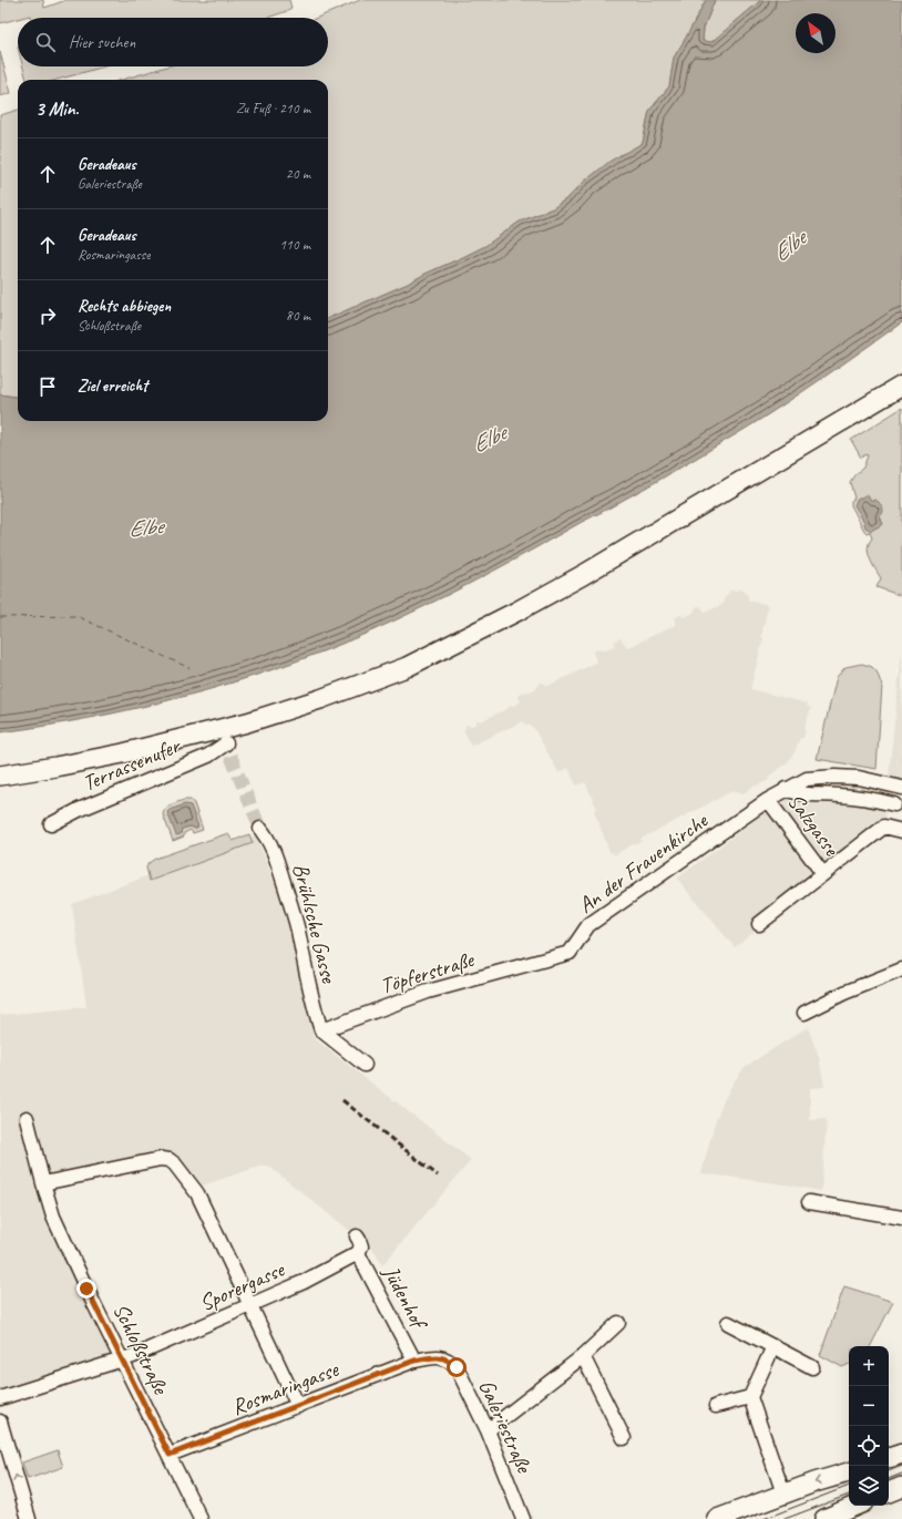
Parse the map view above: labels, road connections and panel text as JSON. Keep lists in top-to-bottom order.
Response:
{
  "streets": {
    "street": [
      "Terrassenufer",
      "Salzgasse",
      "An der Frauenkirche",
      "Brühlsche Gasse",
      "Töpferstraße",
      "Sporergasse",
      "Jüdenhof",
      "Schloßstraße",
      "Rosmaringasse",
      "Galeriestraße"
    ]
  },
  "crossings": [
    ["Salzgasse", "An der Frauenkirche"],
    ["An der Frauenkirche", "Töpferstraße"],
    ["Brühlsche Gasse", "Töpferstraße"],
    ["Sporergasse", "Jüdenhof"],
    ["Sporergasse", "Schloßstraße"],
    ["Jüdenhof", "Rosmaringasse"],
    ["Jüdenhof", "Galeriestraße"],
    ["Schloßstraße", "Rosmaringasse"],
    ["Rosmaringasse", "Galeriestraße"]
  ],
  "water": ["Elbe"],
  "north": "top left",
  "page": {
    "search": "Hier suchen",
    "heading": ["3 Min.", "Zu Fuß · 210 m"],
    "list": [
      ["Geradeaus", "Galeriestraße", "20 m"],
      ["Geradeaus", "Rosmaringasse", "110 m"],
      ["Rechts abbiegen", "Schloßstraße", "80 m"],
      "Ziel erreicht"
    ],
    "map_buttons": ["+", "−"]
  }
}
